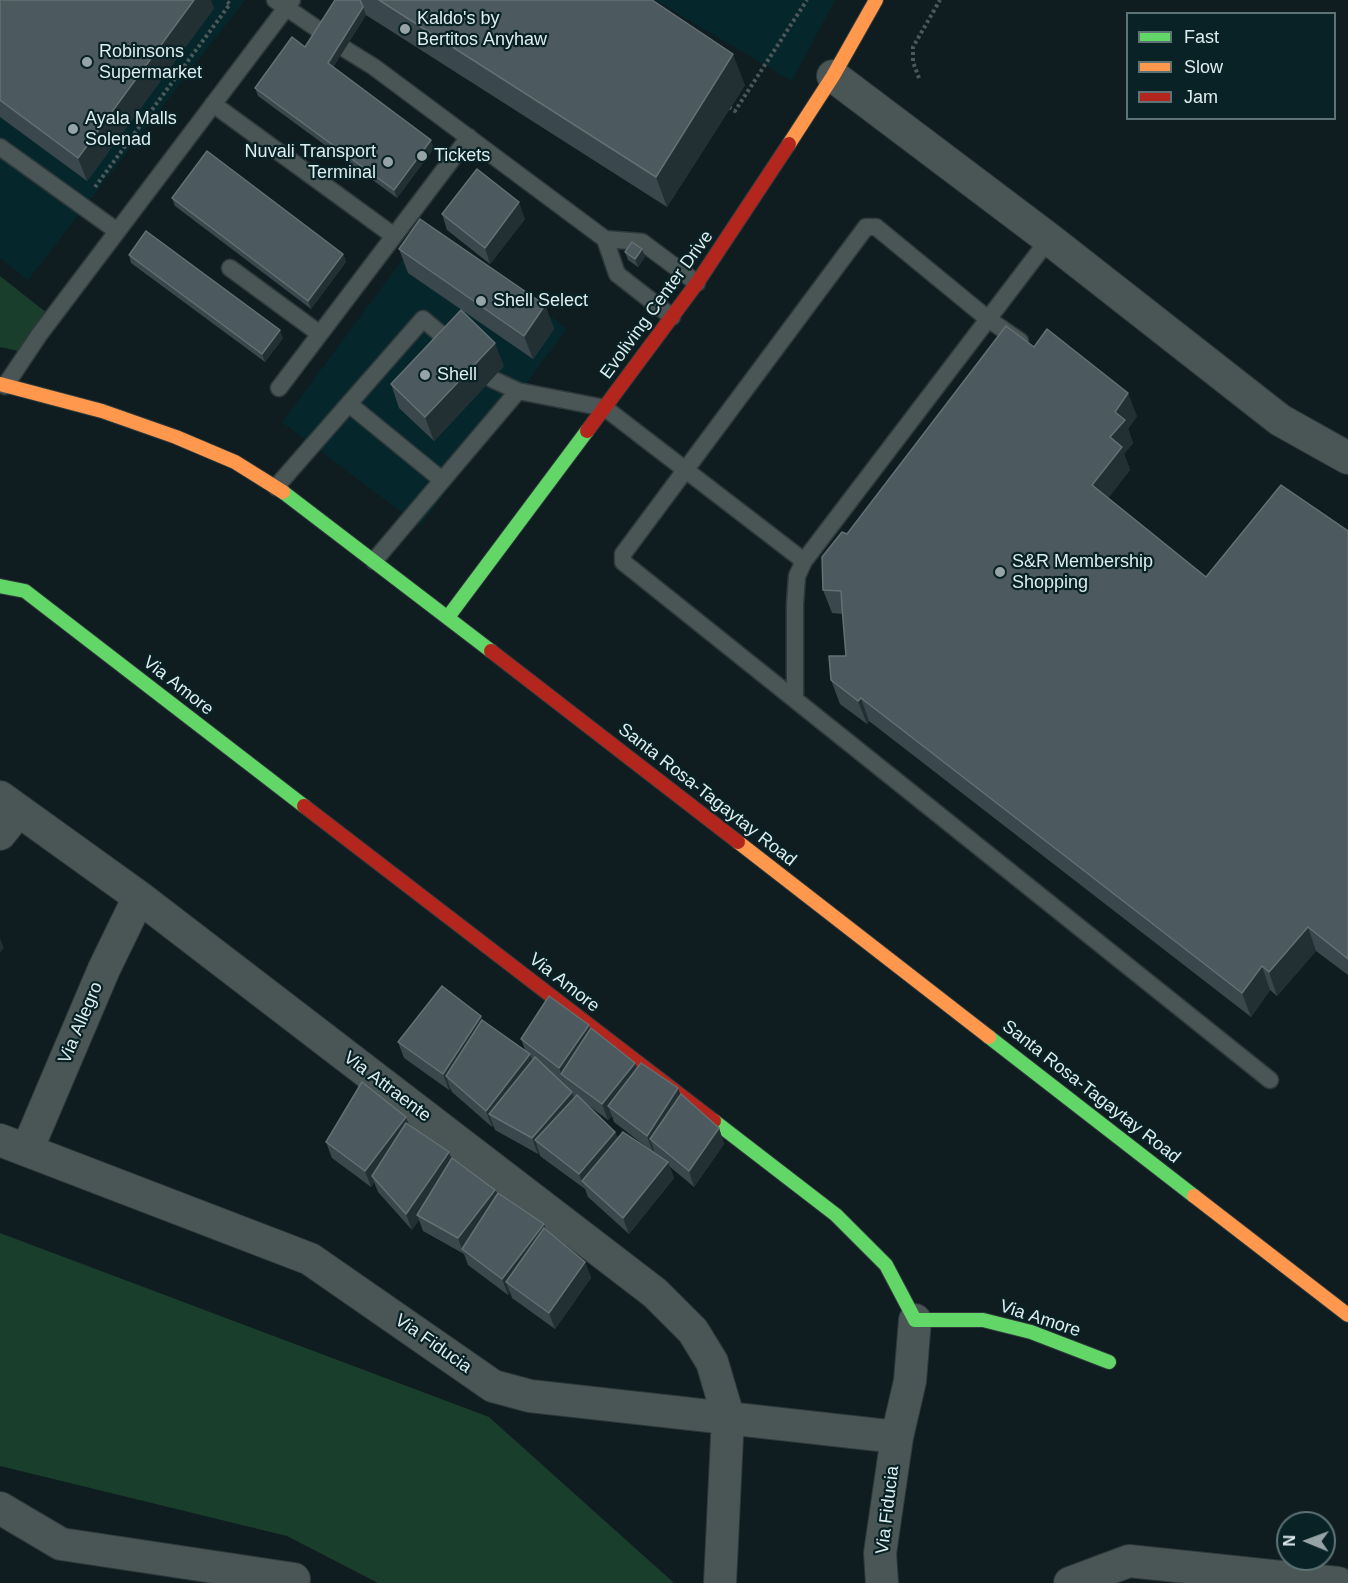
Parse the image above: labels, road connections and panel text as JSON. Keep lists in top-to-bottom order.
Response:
{
  "streets": {
    "street": [
      "Evoliving Center Drive",
      "Via Amore",
      "Santa Rosa-Tagaytay Road",
      "Via Allegro",
      "Via Attraente",
      "Via Fiducia"
    ]
  },
  "crossings": [
    ["Evoliving Center Drive", "Santa Rosa-Tagaytay Road"],
    ["Via Amore", "Via Fiducia"],
    ["Via Allegro", "Via Attraente"],
    ["Via Allegro", "Via Fiducia"],
    ["Via Attraente", "Via Fiducia"]
  ],
  "places": [
    "Kaldo's by Bertitos Anyhaw",
    "Robinsons Supermarket",
    "Ayala Malls Solenad",
    "Tickets",
    "Nuvali Transport Terminal",
    "Shell Select",
    "Shell",
    "S&R Membership Shopping"
  ],
  "legend": ["Fast", "Slow", "Jam"],
  "north": "left"
}
